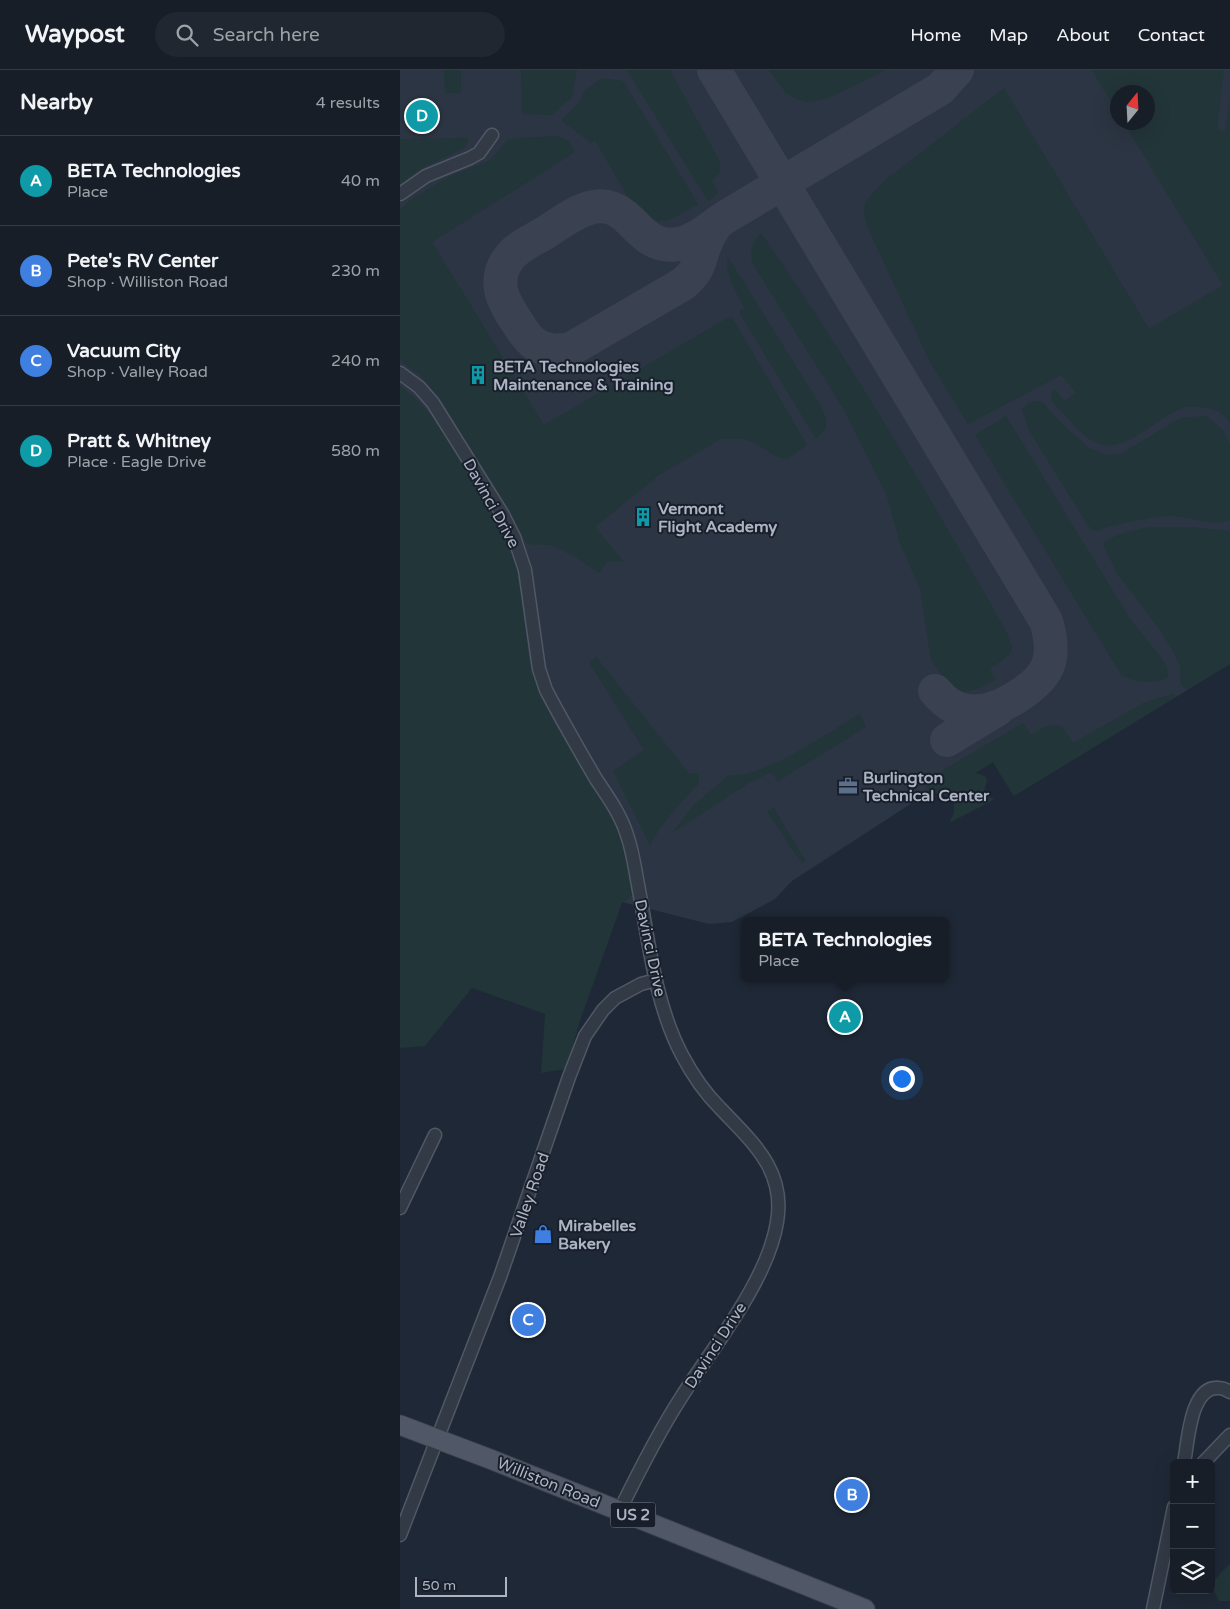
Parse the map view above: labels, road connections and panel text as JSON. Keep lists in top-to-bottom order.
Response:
{
  "streets": {
    "main road": ["Williston Road", "US 2"],
    "street": ["Davinci Drive", "Valley Road"]
  },
  "crossings": [
    ["Davinci Drive", "Valley Road"],
    ["Davinci Drive", "Williston Road"],
    ["Valley Road", "Williston Road"]
  ],
  "places": {
    "building": ["BETA Technologies Maintenance & Training", "Vermont Flight Academy"],
    "office": ["Burlington Technical Center"],
    "shop": ["Mirabelles Bakery"]
  },
  "scale_bar": "50 m",
  "north": "top",
  "page": {
    "header": "Waypost",
    "search": "Search here",
    "nav": [
      "Home",
      "Map",
      "About",
      "Contact"
    ],
    "heading": ["Nearby", "4 results"],
    "pins": [
      "D",
      "A",
      "C",
      "B"
    ],
    "list": [
      {
        "mark": "A",
        "name": "BETA Technologies",
        "note": "Place",
        "value": "40 m"
      },
      {
        "mark": "B",
        "name": "Pete's RV Center",
        "note": "Shop · Williston Road",
        "value": "230 m"
      },
      {
        "mark": "C",
        "name": "Vacuum City",
        "note": "Shop · Valley Road",
        "value": "240 m"
      },
      {
        "mark": "D",
        "name": "Pratt & Whitney",
        "note": "Place · Eagle Drive",
        "value": "580 m"
      }
    ],
    "popup": ["BETA Technologies", "Place"],
    "map_buttons": ["+", "−"],
    "scale": "50 m"
  }
}
